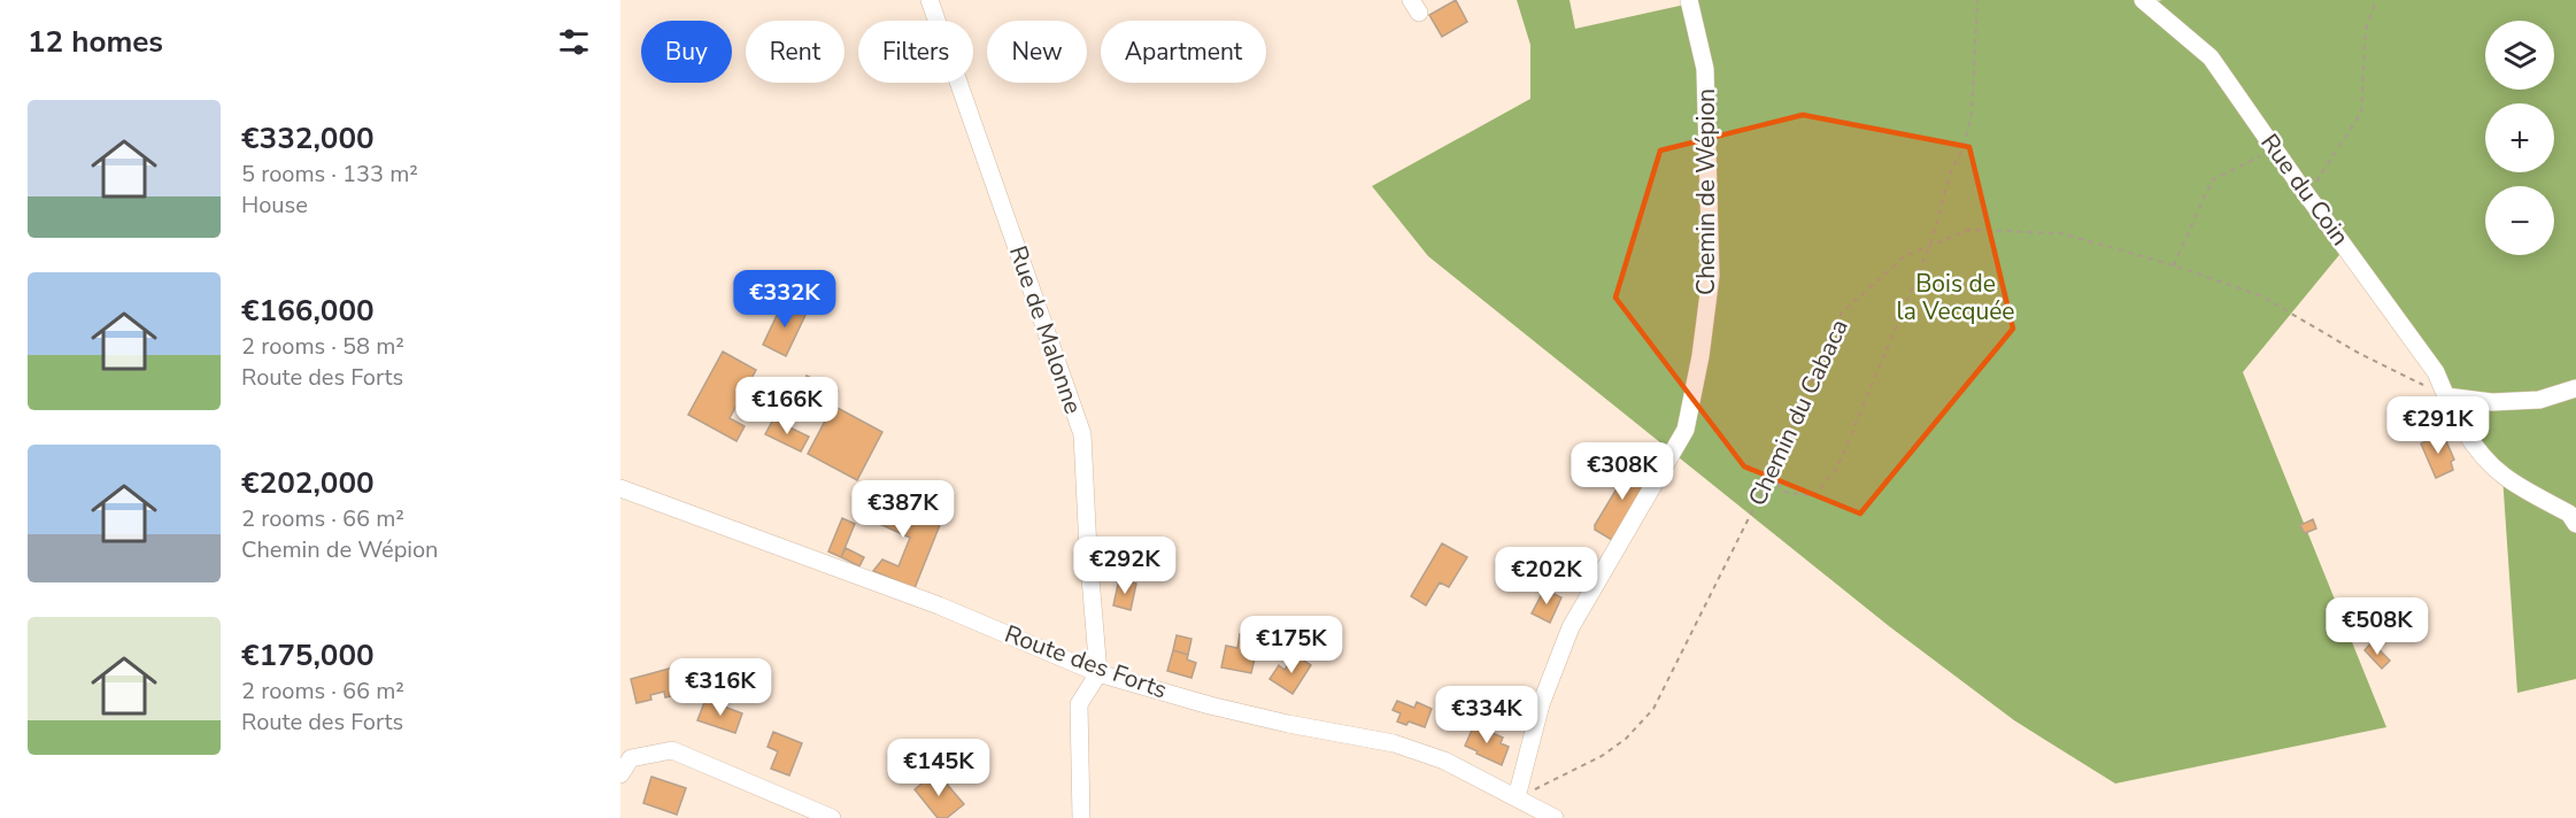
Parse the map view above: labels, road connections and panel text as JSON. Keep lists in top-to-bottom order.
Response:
{
  "streets": {
    "street": [
      "Rue du Coin",
      "Chemin de Wépion",
      "Rue de Malonne",
      "Route des Forts"
    ],
    "path": ["Chemin du Cabaca"]
  },
  "crossings": [
    ["Rue du Coin", "Chemin du Cabaca"],
    ["Chemin de Wépion", "Chemin du Cabaca"],
    ["Chemin de Wépion", "Route des Forts"],
    ["Rue de Malonne", "Route des Forts"],
    ["Chemin du Cabaca", "Route des Forts"]
  ],
  "parks": ["Bois de la Vecquée"],
  "page": {
    "heading": "12 homes",
    "map_buttons": ["+", "−"],
    "chip": [
      "Buy",
      "Rent",
      "Filters",
      "New",
      "Apartment"
    ],
    "list": [
      {
        "name": "€332,000",
        "note": "5 rooms · 133 m² · House"
      },
      {
        "name": "€166,000",
        "note": "2 rooms · 58 m² · Route des Forts"
      },
      {
        "name": "€202,000",
        "note": "2 rooms · 66 m² · Chemin de Wépion"
      },
      {
        "name": "€175,000",
        "note": "2 rooms · 66 m² · Route des Forts"
      }
    ],
    "price": [
      "€332K",
      "€166K",
      "€291K",
      "€308K",
      "€387K",
      "€292K",
      "€202K",
      "€508K",
      "€175K",
      "€316K",
      "€334K",
      "€145K"
    ]
  }
}
